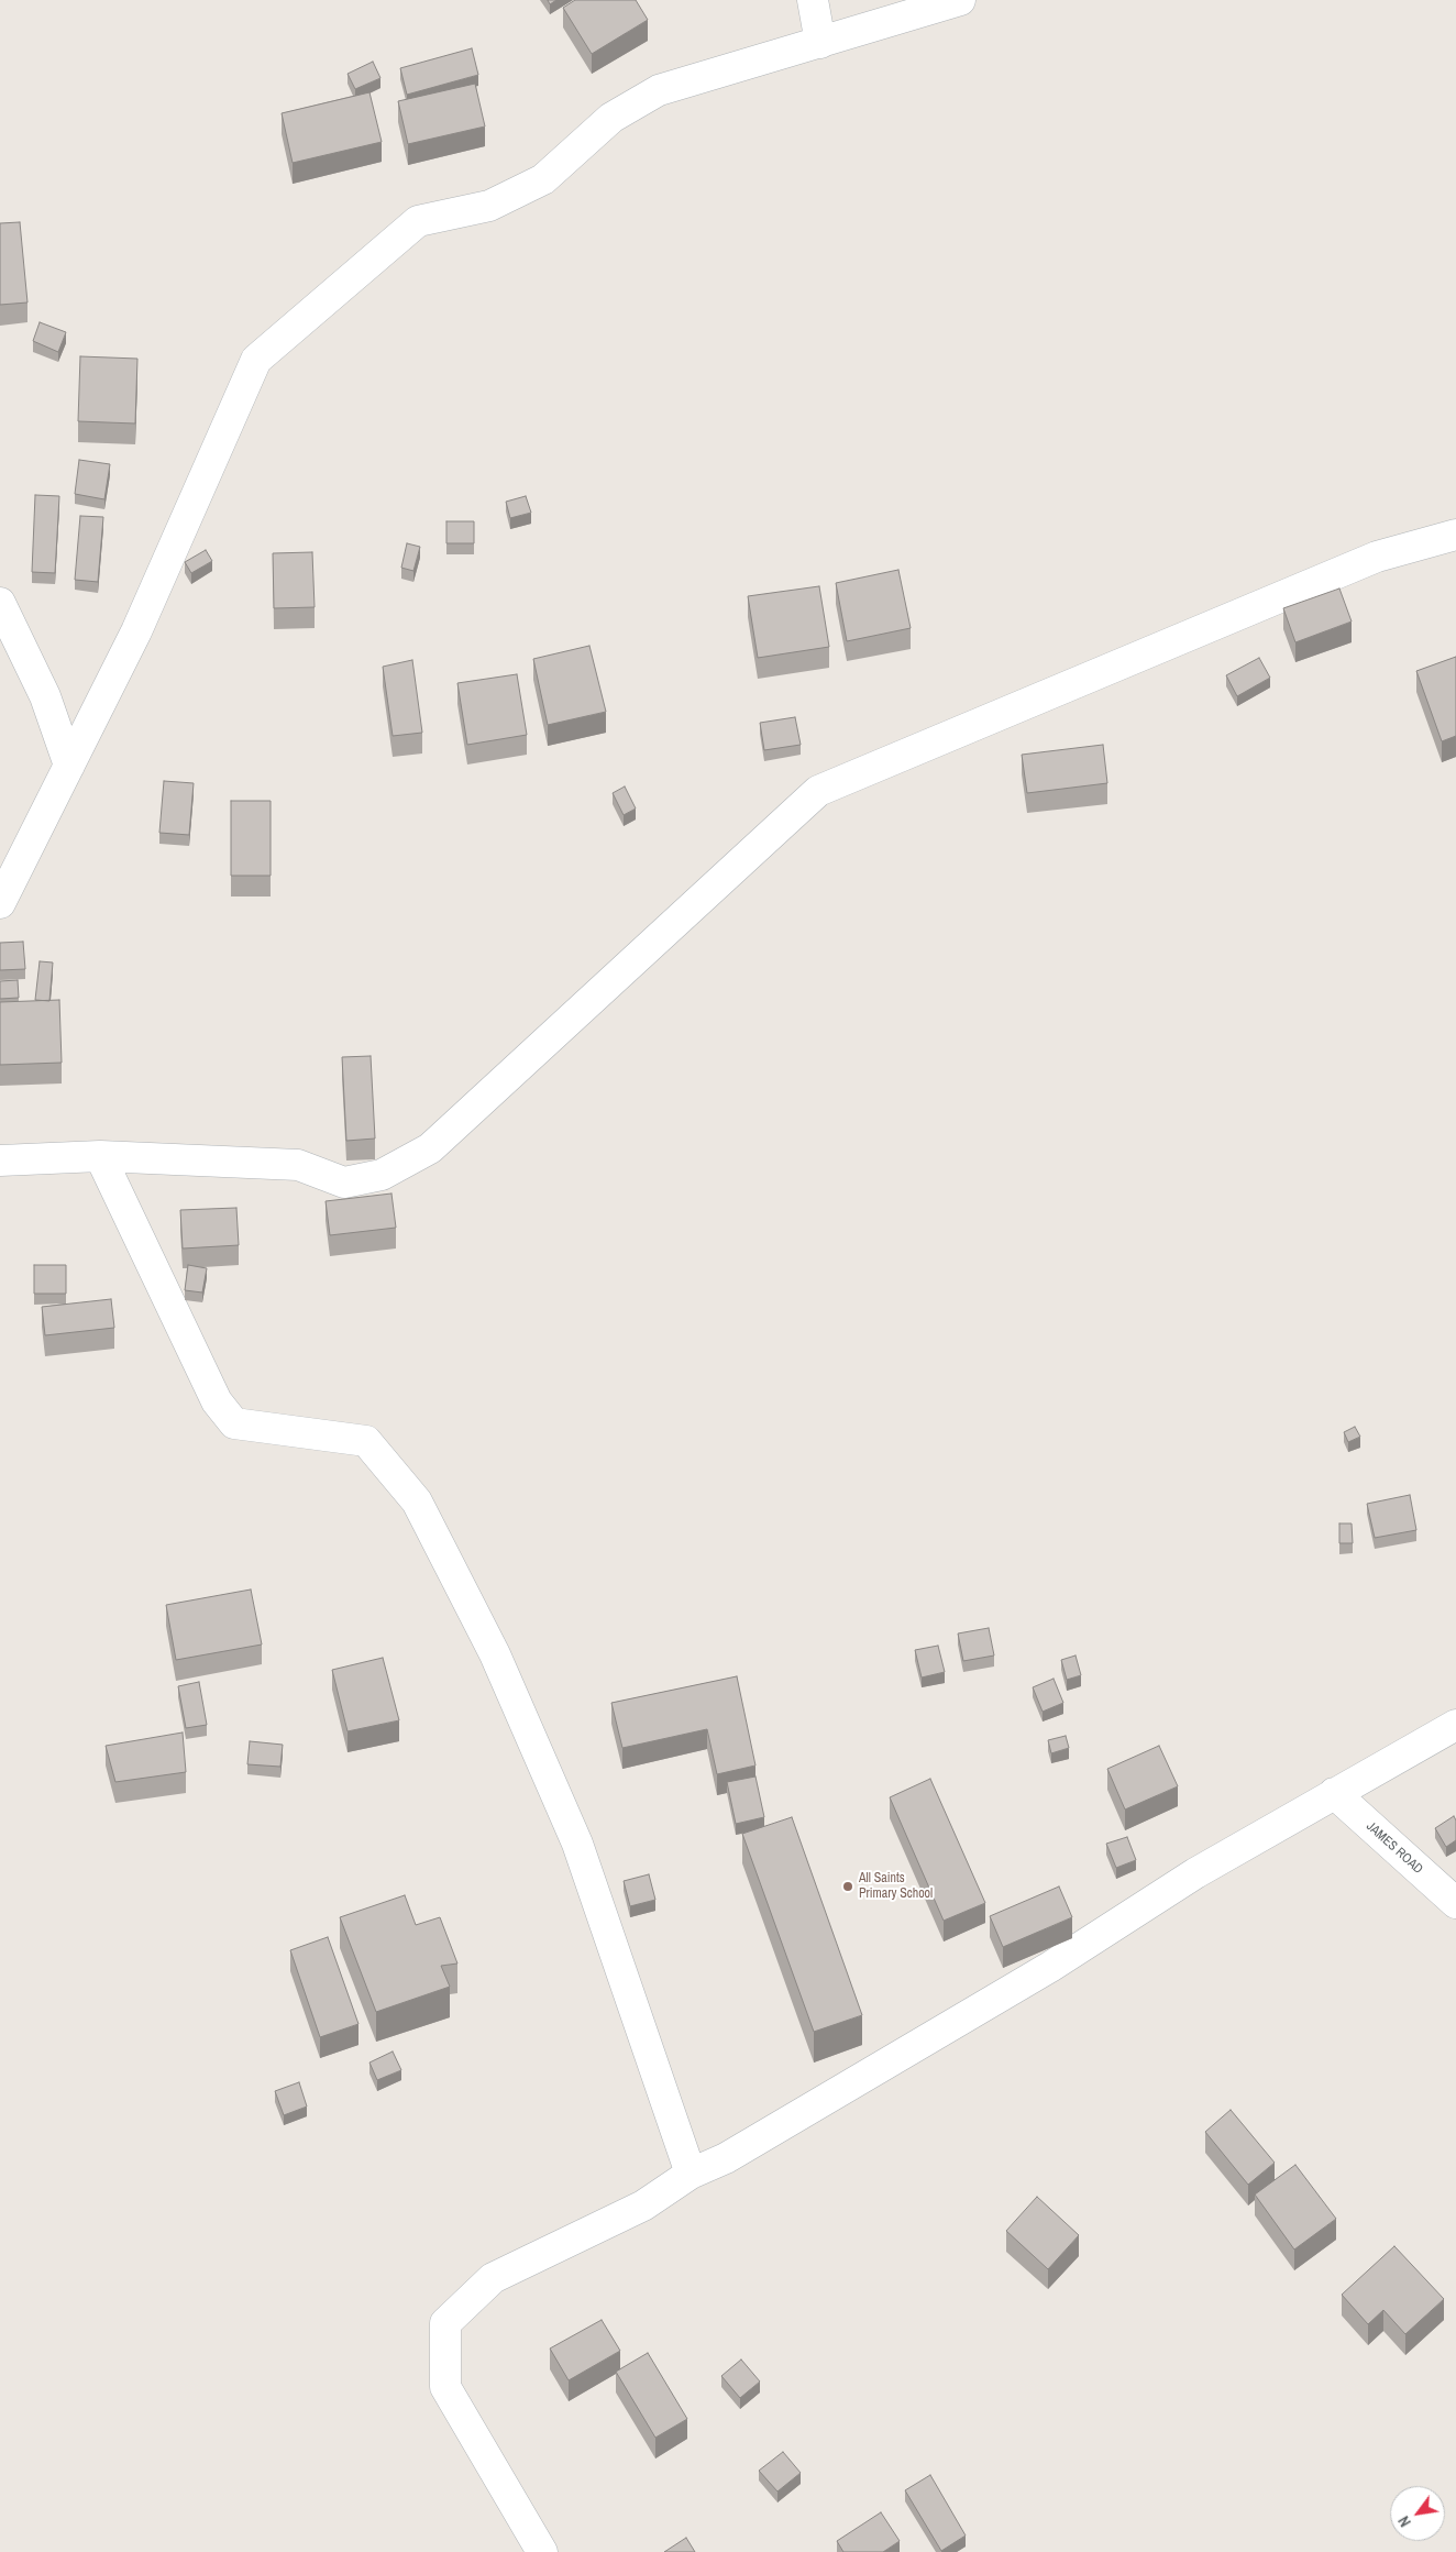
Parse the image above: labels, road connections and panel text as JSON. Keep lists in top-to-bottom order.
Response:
{
  "streets": {
    "street": ["JAMES ROAD"]
  },
  "places": ["All Saints Primary School"],
  "north": "bottom left"
}
